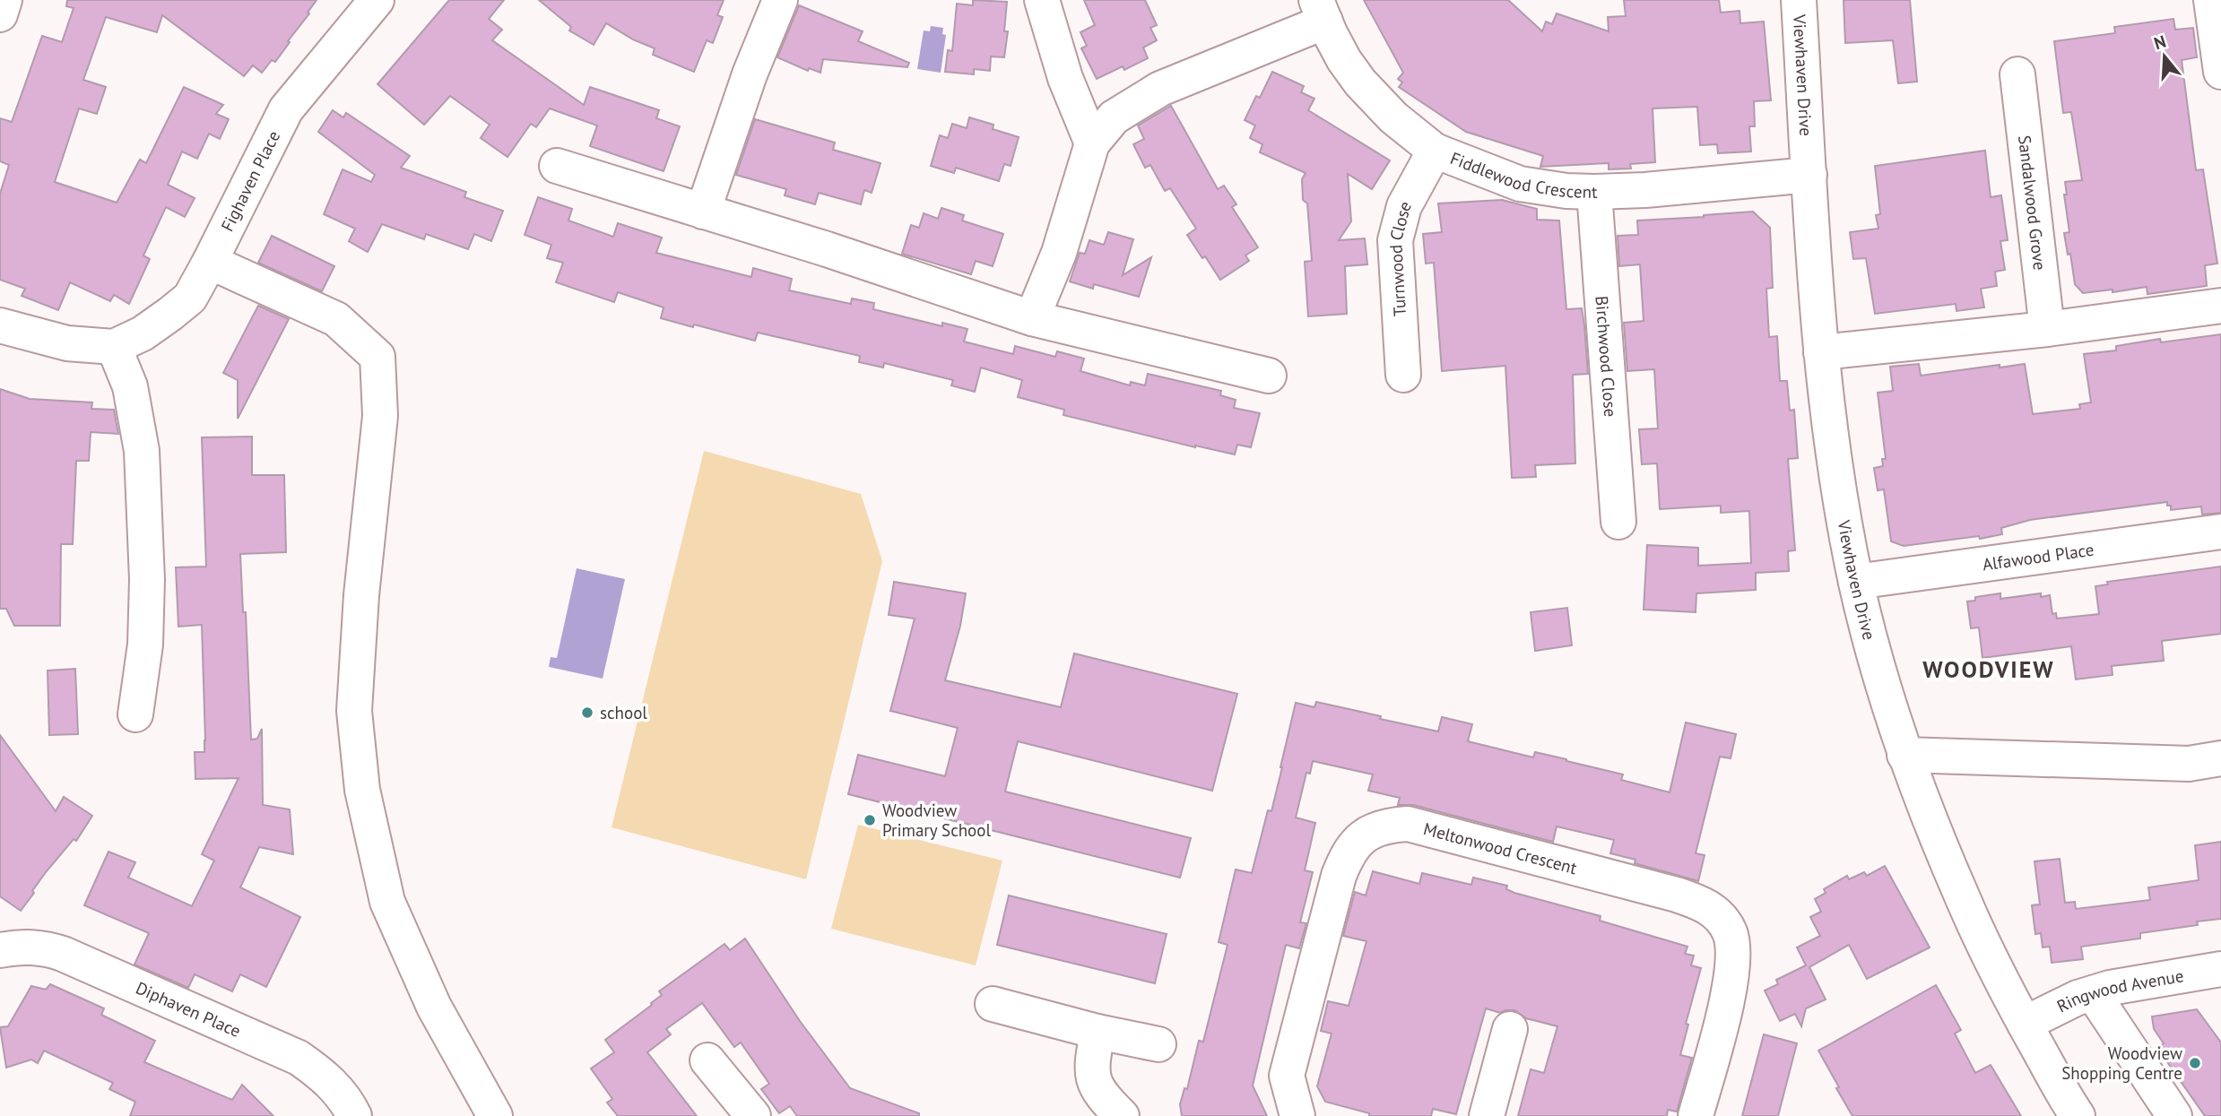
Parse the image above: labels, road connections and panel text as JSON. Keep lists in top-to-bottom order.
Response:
{
  "streets": {
    "street": [
      "Viewhaven Drive",
      "Fiddlewood Crescent",
      "Fighaven Place",
      "Sandalwood Grove",
      "Turnwood Close",
      "Birchwood Close",
      "Alfawood Place",
      "Meltonwood Crescent",
      "Ringwood Avenue",
      "Diphaven Place"
    ]
  },
  "crossings": [
    ["Viewhaven Drive", "Fiddlewood Crescent"],
    ["Viewhaven Drive", "Alfawood Place"],
    ["Viewhaven Drive", "Ringwood Avenue"],
    ["Fiddlewood Crescent", "Turnwood Close"],
    ["Fiddlewood Crescent", "Birchwood Close"]
  ],
  "districts": ["WOODVIEW"],
  "places": ["school", "Woodview Primary School", "Woodview Shopping Centre"],
  "north": "top"
}
